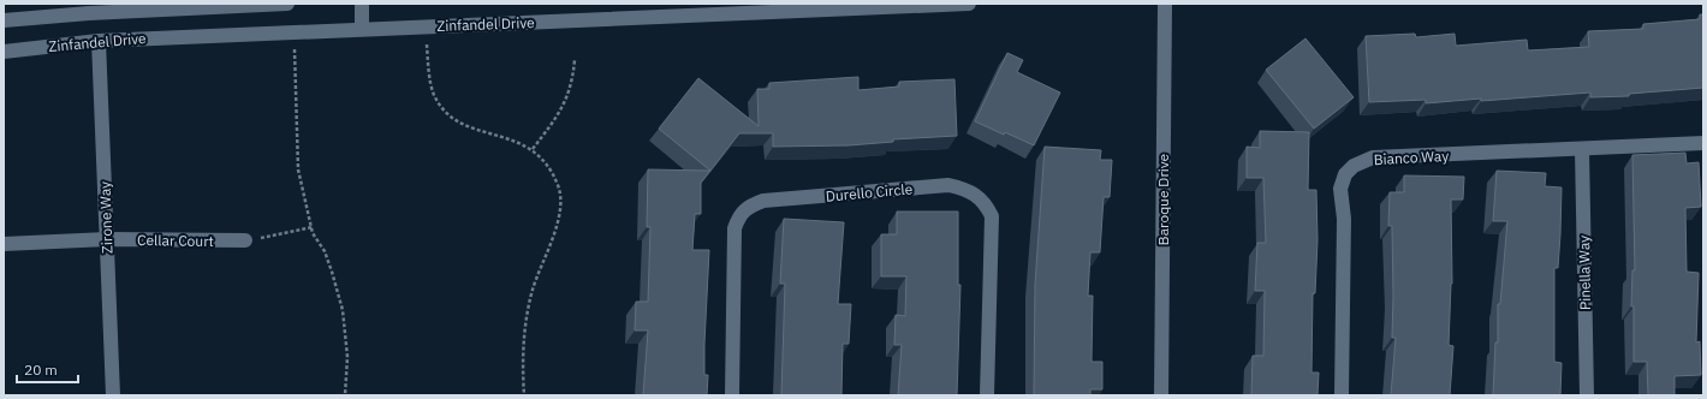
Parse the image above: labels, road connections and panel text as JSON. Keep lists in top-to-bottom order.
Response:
{
  "streets": {
    "street": [
      "Zinfandel Drive",
      "Bianco Way",
      "Durello Circle",
      "Baroque Drive",
      "Zirone Way",
      "Cellar Court",
      "Pinella Way"
    ]
  },
  "crossings": [
    ["Zinfandel Drive", "Zirone Way"],
    ["Bianco Way", "Pinella Way"],
    ["Zirone Way", "Cellar Court"]
  ],
  "scale_bar": "20 m"
}
